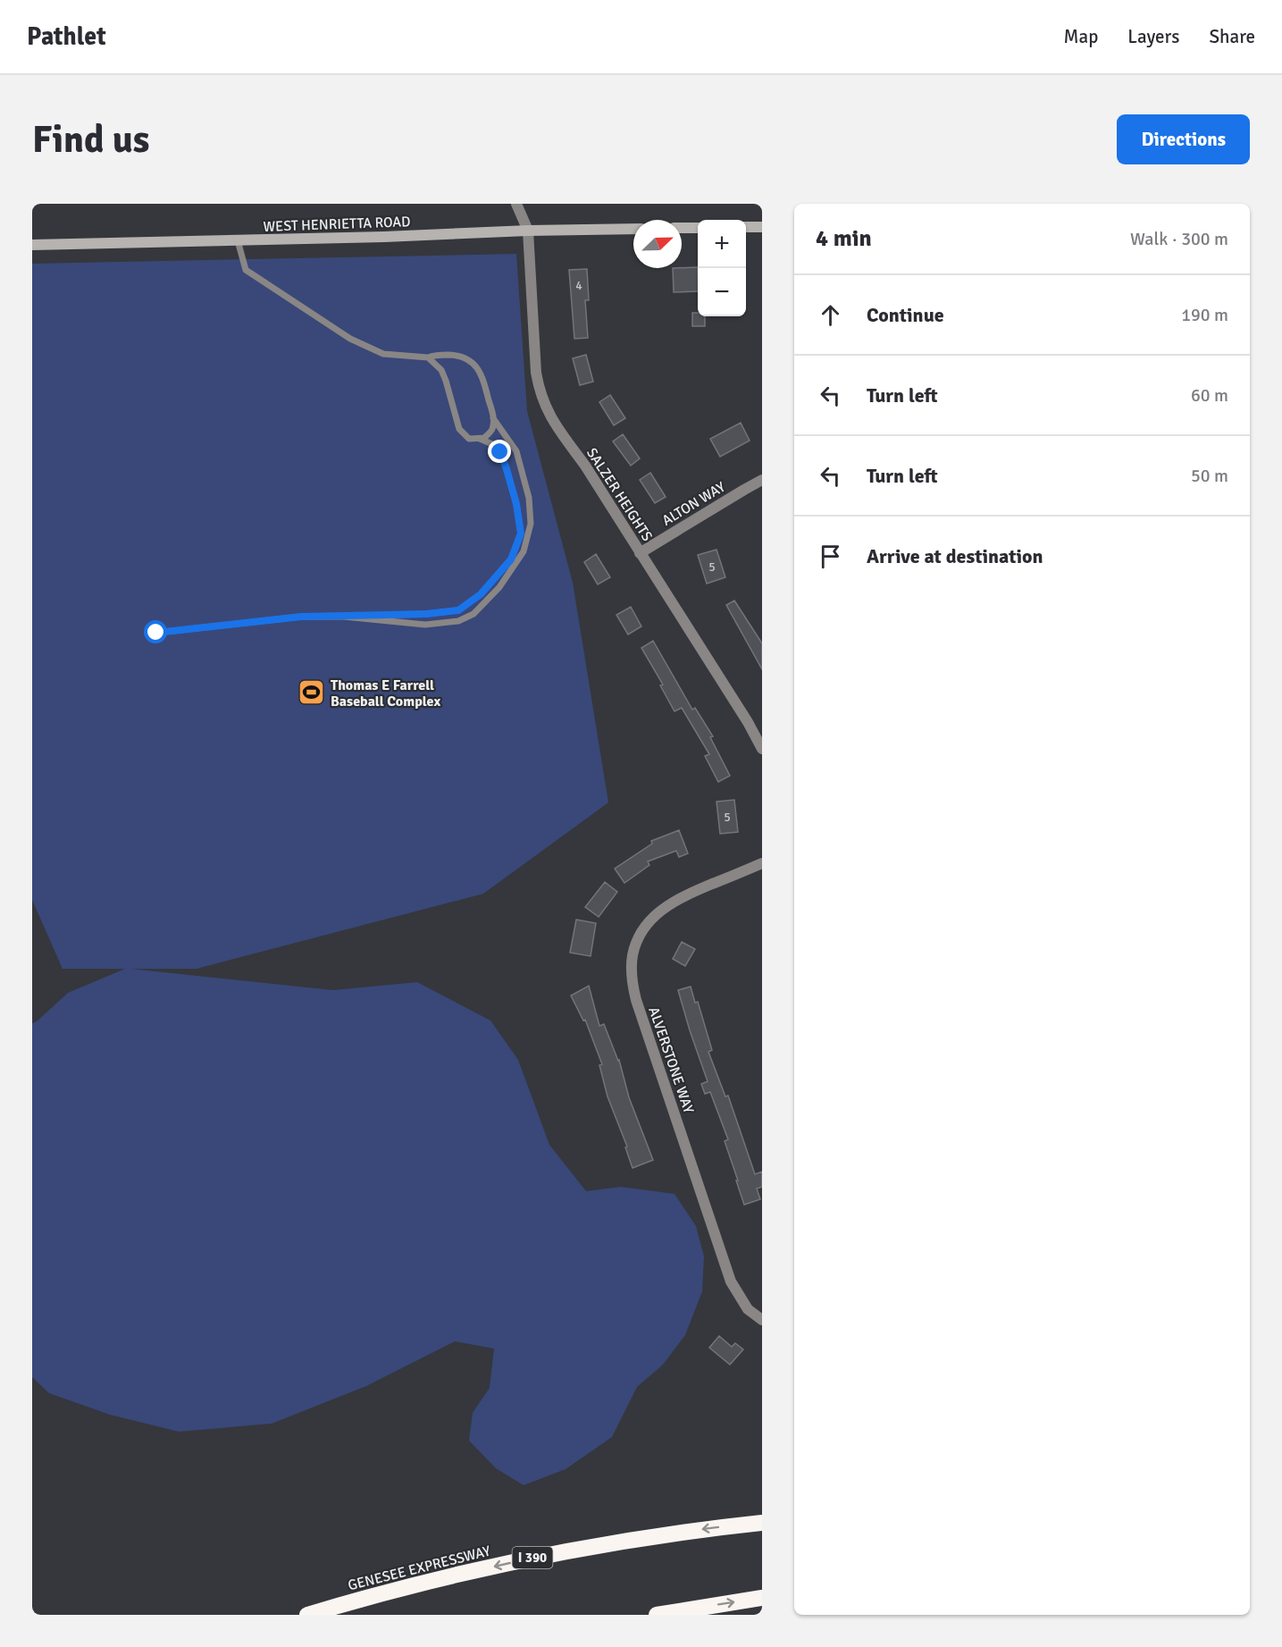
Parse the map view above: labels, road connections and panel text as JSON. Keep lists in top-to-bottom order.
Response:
{
  "streets": {
    "highway": ["I 390", "GENESEE EXPRESSWAY"],
    "main road": ["WEST HENRIETTA ROAD"],
    "street": ["SALZER HEIGHTS", "ALTON WAY", "ALVERSTONE WAY"]
  },
  "crossings": [
    ["WEST HENRIETTA ROAD", "SALZER HEIGHTS"],
    ["SALZER HEIGHTS", "ALTON WAY"]
  ],
  "one_way": ["GENESEE EXPRESSWAY"],
  "places": {
    "sports": ["Thomas E Farrell Baseball Complex"]
  },
  "house_numbers": ["4", "5", "5"],
  "north": "top right",
  "page": {
    "header": "Pathlet",
    "nav": ["Map", "Layers", "Share"],
    "buttons": "Directions",
    "title": "Find us",
    "heading": ["4 min", "Walk · 300 m"],
    "map_buttons": ["+", "−"],
    "list": [
      ["Continue", "190 m"],
      ["Turn left", "60 m"],
      ["Turn left", "50 m"],
      "Arrive at destination"
    ]
  }
}
